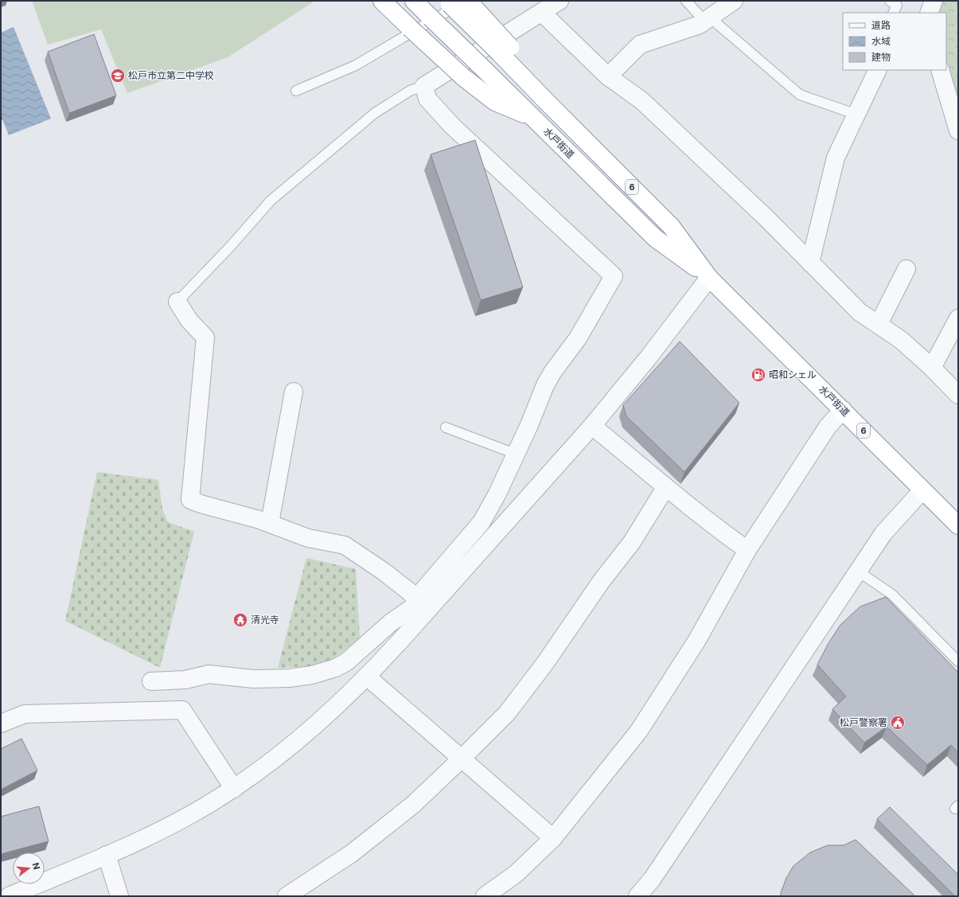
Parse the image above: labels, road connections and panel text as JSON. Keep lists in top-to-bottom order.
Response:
{
  "streets": {
    "highway": ["水戸街道", "6"]
  },
  "places": {
    "school or university": ["松戸市立第二中学校"],
    "fuel station": ["昭和シェル"],
    "temple": ["清光寺"],
    "public building": ["松戸警察署"]
  },
  "legend": ["道路", "水域", "建物"],
  "north": "right"
}
